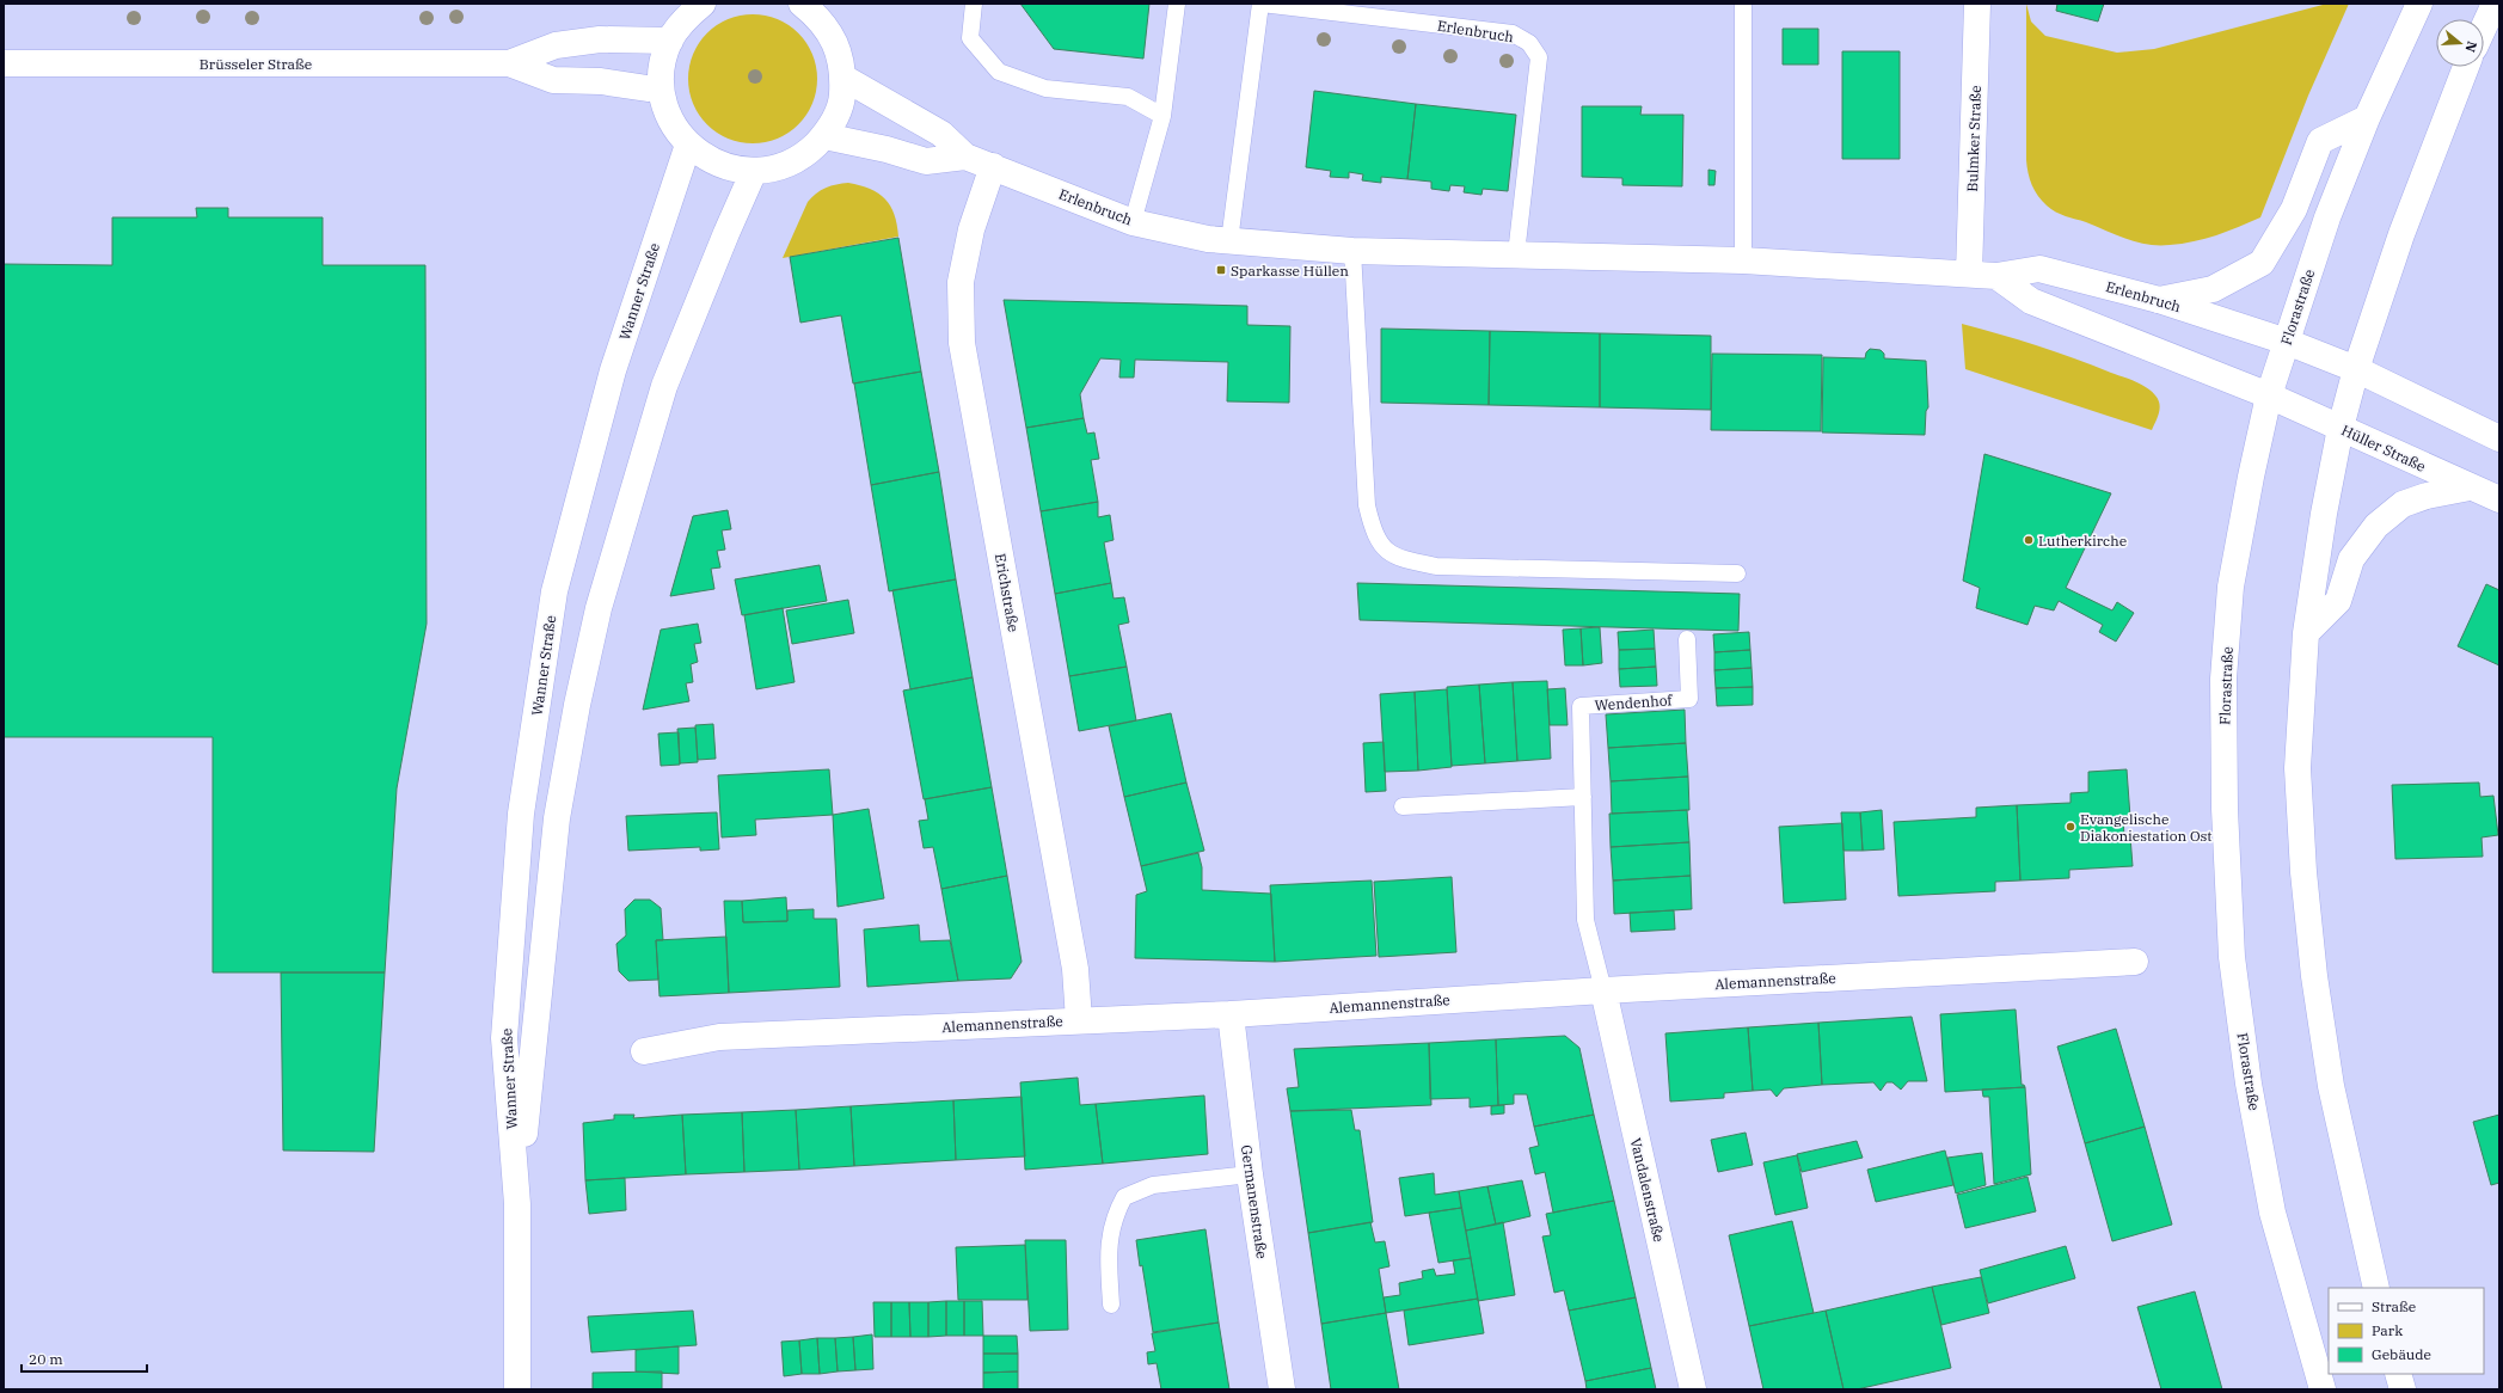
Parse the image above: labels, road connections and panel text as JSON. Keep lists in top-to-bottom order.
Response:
{
  "streets": {
    "street": [
      "Erlenbruch",
      "Brüsseler Straße",
      "Bulmker Straße",
      "Wanner Straße",
      "Florastraße",
      "Hüller Straße",
      "Erichstraße",
      "Alemannenstraße",
      "Vandalenstraße",
      "Germanenstraße"
    ],
    "lane": ["Wendenhof"]
  },
  "crossings": [
    ["Erlenbruch", "Bulmker Straße"],
    ["Erlenbruch", "Florastraße"],
    ["Erlenbruch", "Erichstraße"],
    ["Florastraße", "Hüller Straße"],
    ["Erichstraße", "Alemannenstraße"],
    ["Wendenhof", "Alemannenstraße"],
    ["Wendenhof", "Vandalenstraße"],
    ["Alemannenstraße", "Vandalenstraße"],
    ["Alemannenstraße", "Germanenstraße"]
  ],
  "places": {
    "transit": ["Sparkasse Hüllen"],
    "other": ["Lutherkirche", "Evangelische Diakoniestation Ost"]
  },
  "legend": ["Straße", "Park", "Gebäude"],
  "scale_bar": "20 m",
  "north": "right"
}
